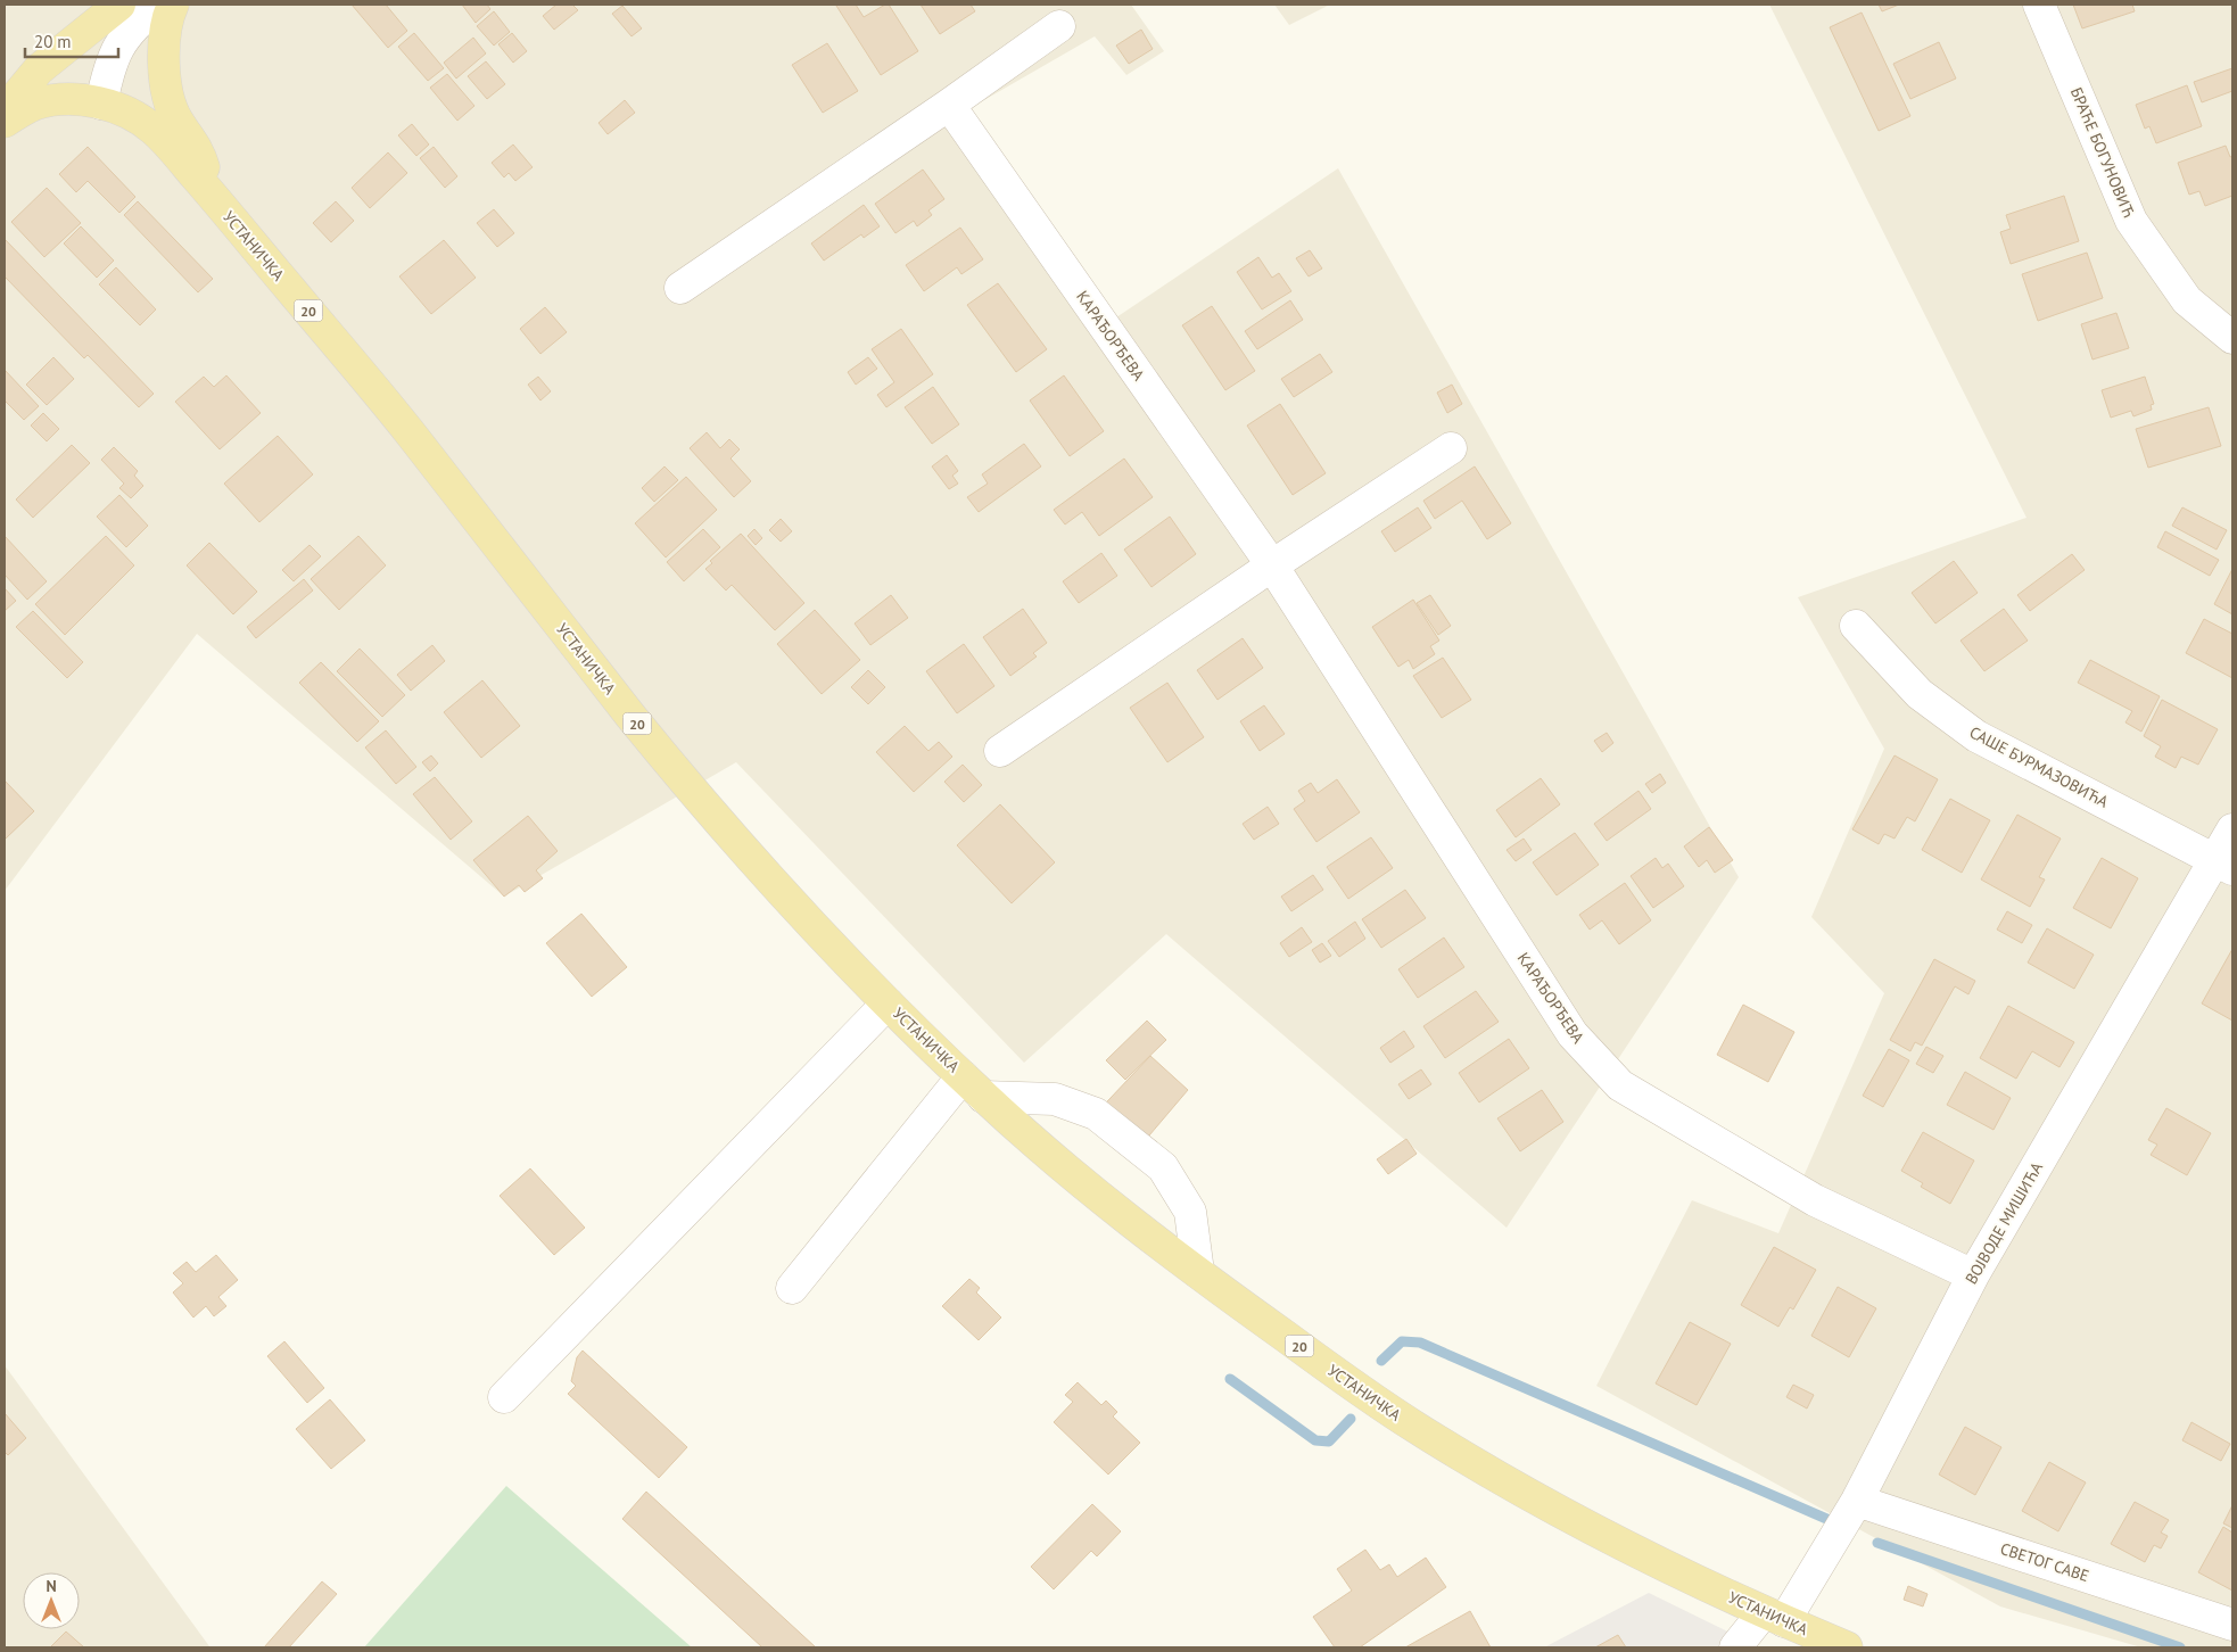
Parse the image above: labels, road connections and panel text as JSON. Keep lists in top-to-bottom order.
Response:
{
  "streets": {
    "main road": ["УСТАНИЧКА", "20"],
    "street": [
      "БРАЋЕ БОГУНОВИЋ",
      "КАРАЂОРЂЕВА",
      "САШЕ БУРМАЗОВИЋА",
      "ВОЈВОДЕ МИШИЋА",
      "СВЕТОГ САВЕ"
    ]
  },
  "crossings": [
    ["УСТАНИЧКА", "20"],
    ["УСТАНИЧКА", "ВОЈВОДЕ МИШИЋА"],
    ["КАРАЂОРЂЕВА", "ВОЈВОДЕ МИШИЋА"],
    ["САШЕ БУРМАЗОВИЋА", "ВОЈВОДЕ МИШИЋА"],
    ["ВОЈВОДЕ МИШИЋА", "СВЕТОГ САВЕ"]
  ],
  "scale_bar": "20 m",
  "north": "top"
}
